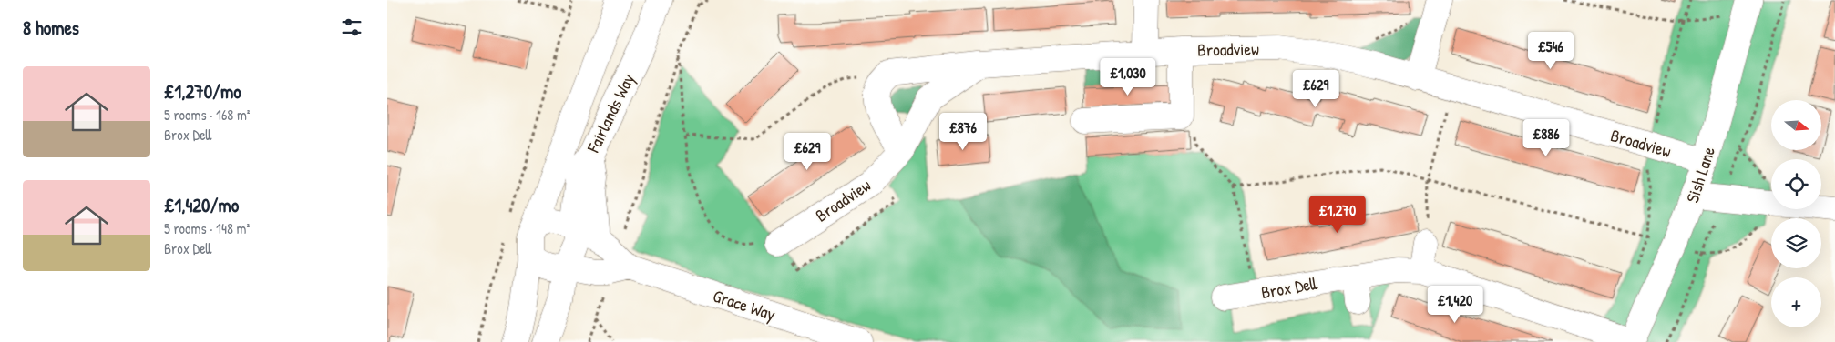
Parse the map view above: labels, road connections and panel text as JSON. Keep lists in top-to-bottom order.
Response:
{
  "streets": {
    "street": [
      "Broadview",
      "Fairlands Way",
      "Sish Lane",
      "Brox Dell",
      "Grace Way"
    ]
  },
  "crossings": [
    ["Broadview", "Sish Lane"],
    ["Fairlands Way", "Grace Way"],
    ["Sish Lane", "Brox Dell"]
  ],
  "north": "right",
  "page": {
    "heading": "8 homes",
    "price": [
      "£546",
      "£1,030",
      "£629",
      "£876",
      "£886",
      "£629",
      "£1,270",
      "£1,420"
    ],
    "list": [
      {
        "name": "£1,270/mo",
        "note": "5 rooms · 168 m² · Brox Dell"
      },
      {
        "name": "£1,420/mo",
        "note": "5 rooms · 148 m² · Brox Dell"
      }
    ],
    "map_buttons": "+"
  }
}
